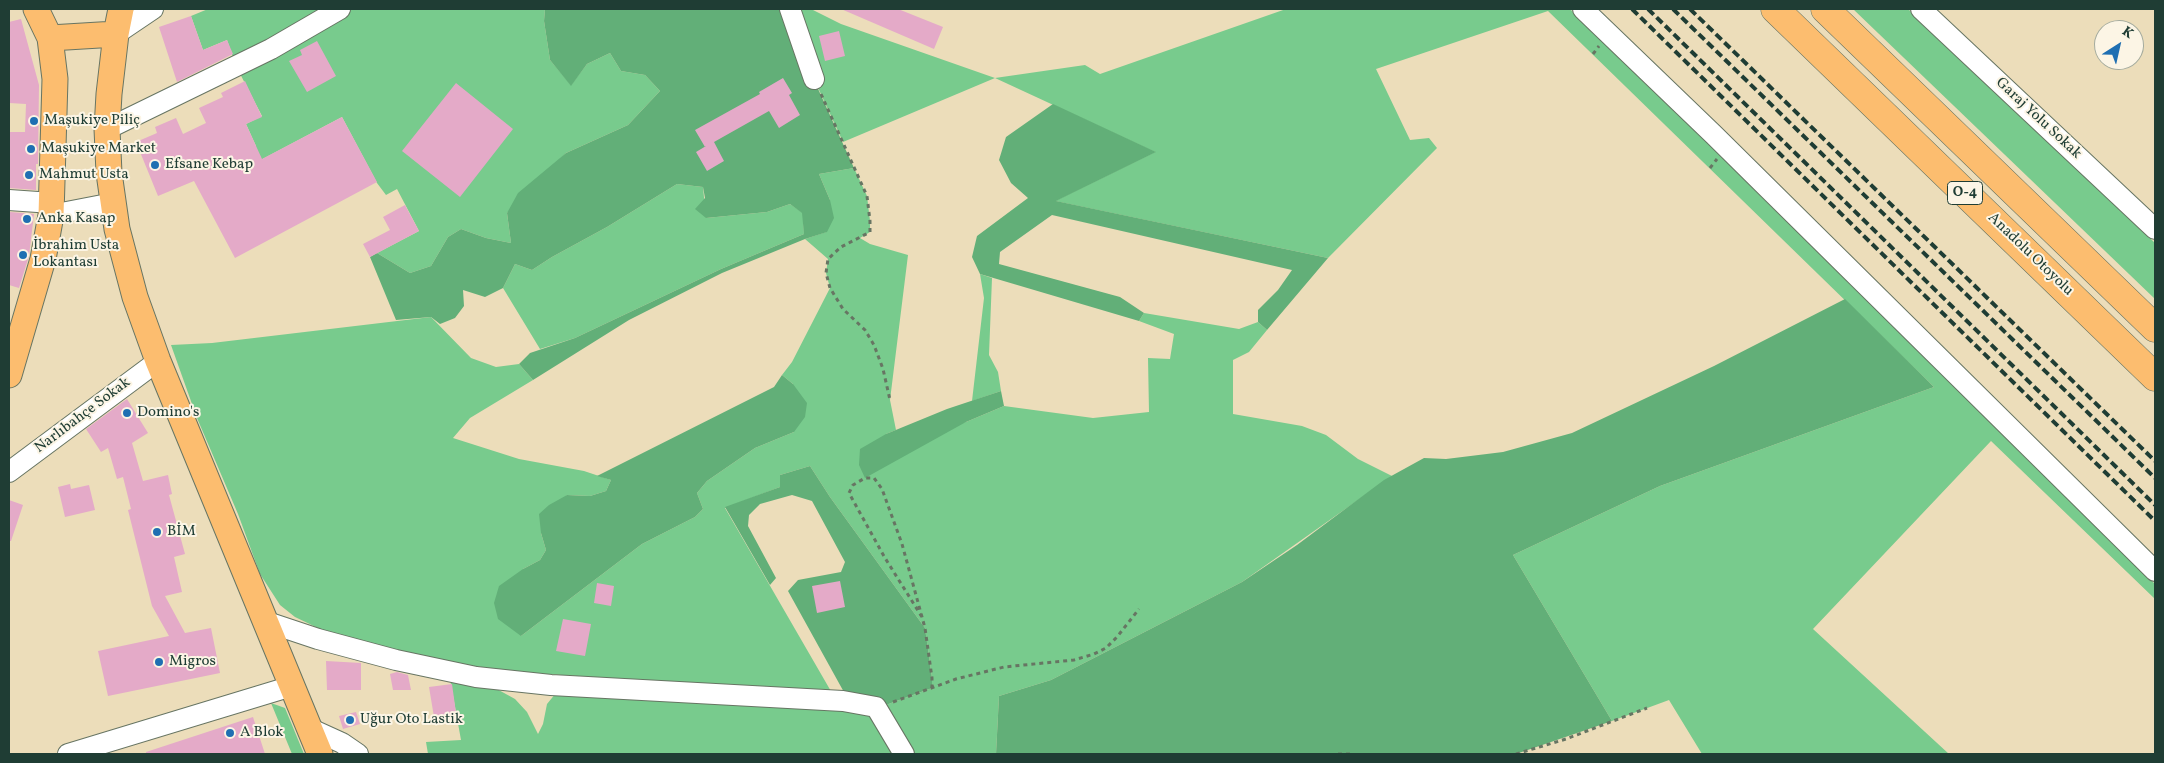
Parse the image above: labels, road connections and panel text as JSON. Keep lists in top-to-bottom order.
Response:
{
  "streets": {
    "highway": ["O-4", "Anadolu Otoyolu"],
    "street": ["Garaj Yolu Sokak", "Narlıbahçe Sokak"]
  },
  "places": [
    "Maşukiye Piliç",
    "Maşukiye Market",
    "Efsane Kebap",
    "Mahmut Usta",
    "Anka Kasap",
    "İbrahim Usta Lokantası",
    "Domino's",
    "BİM",
    "Migros",
    "Uğur Oto Lastik",
    "A Blok"
  ],
  "north": "top right"
}
